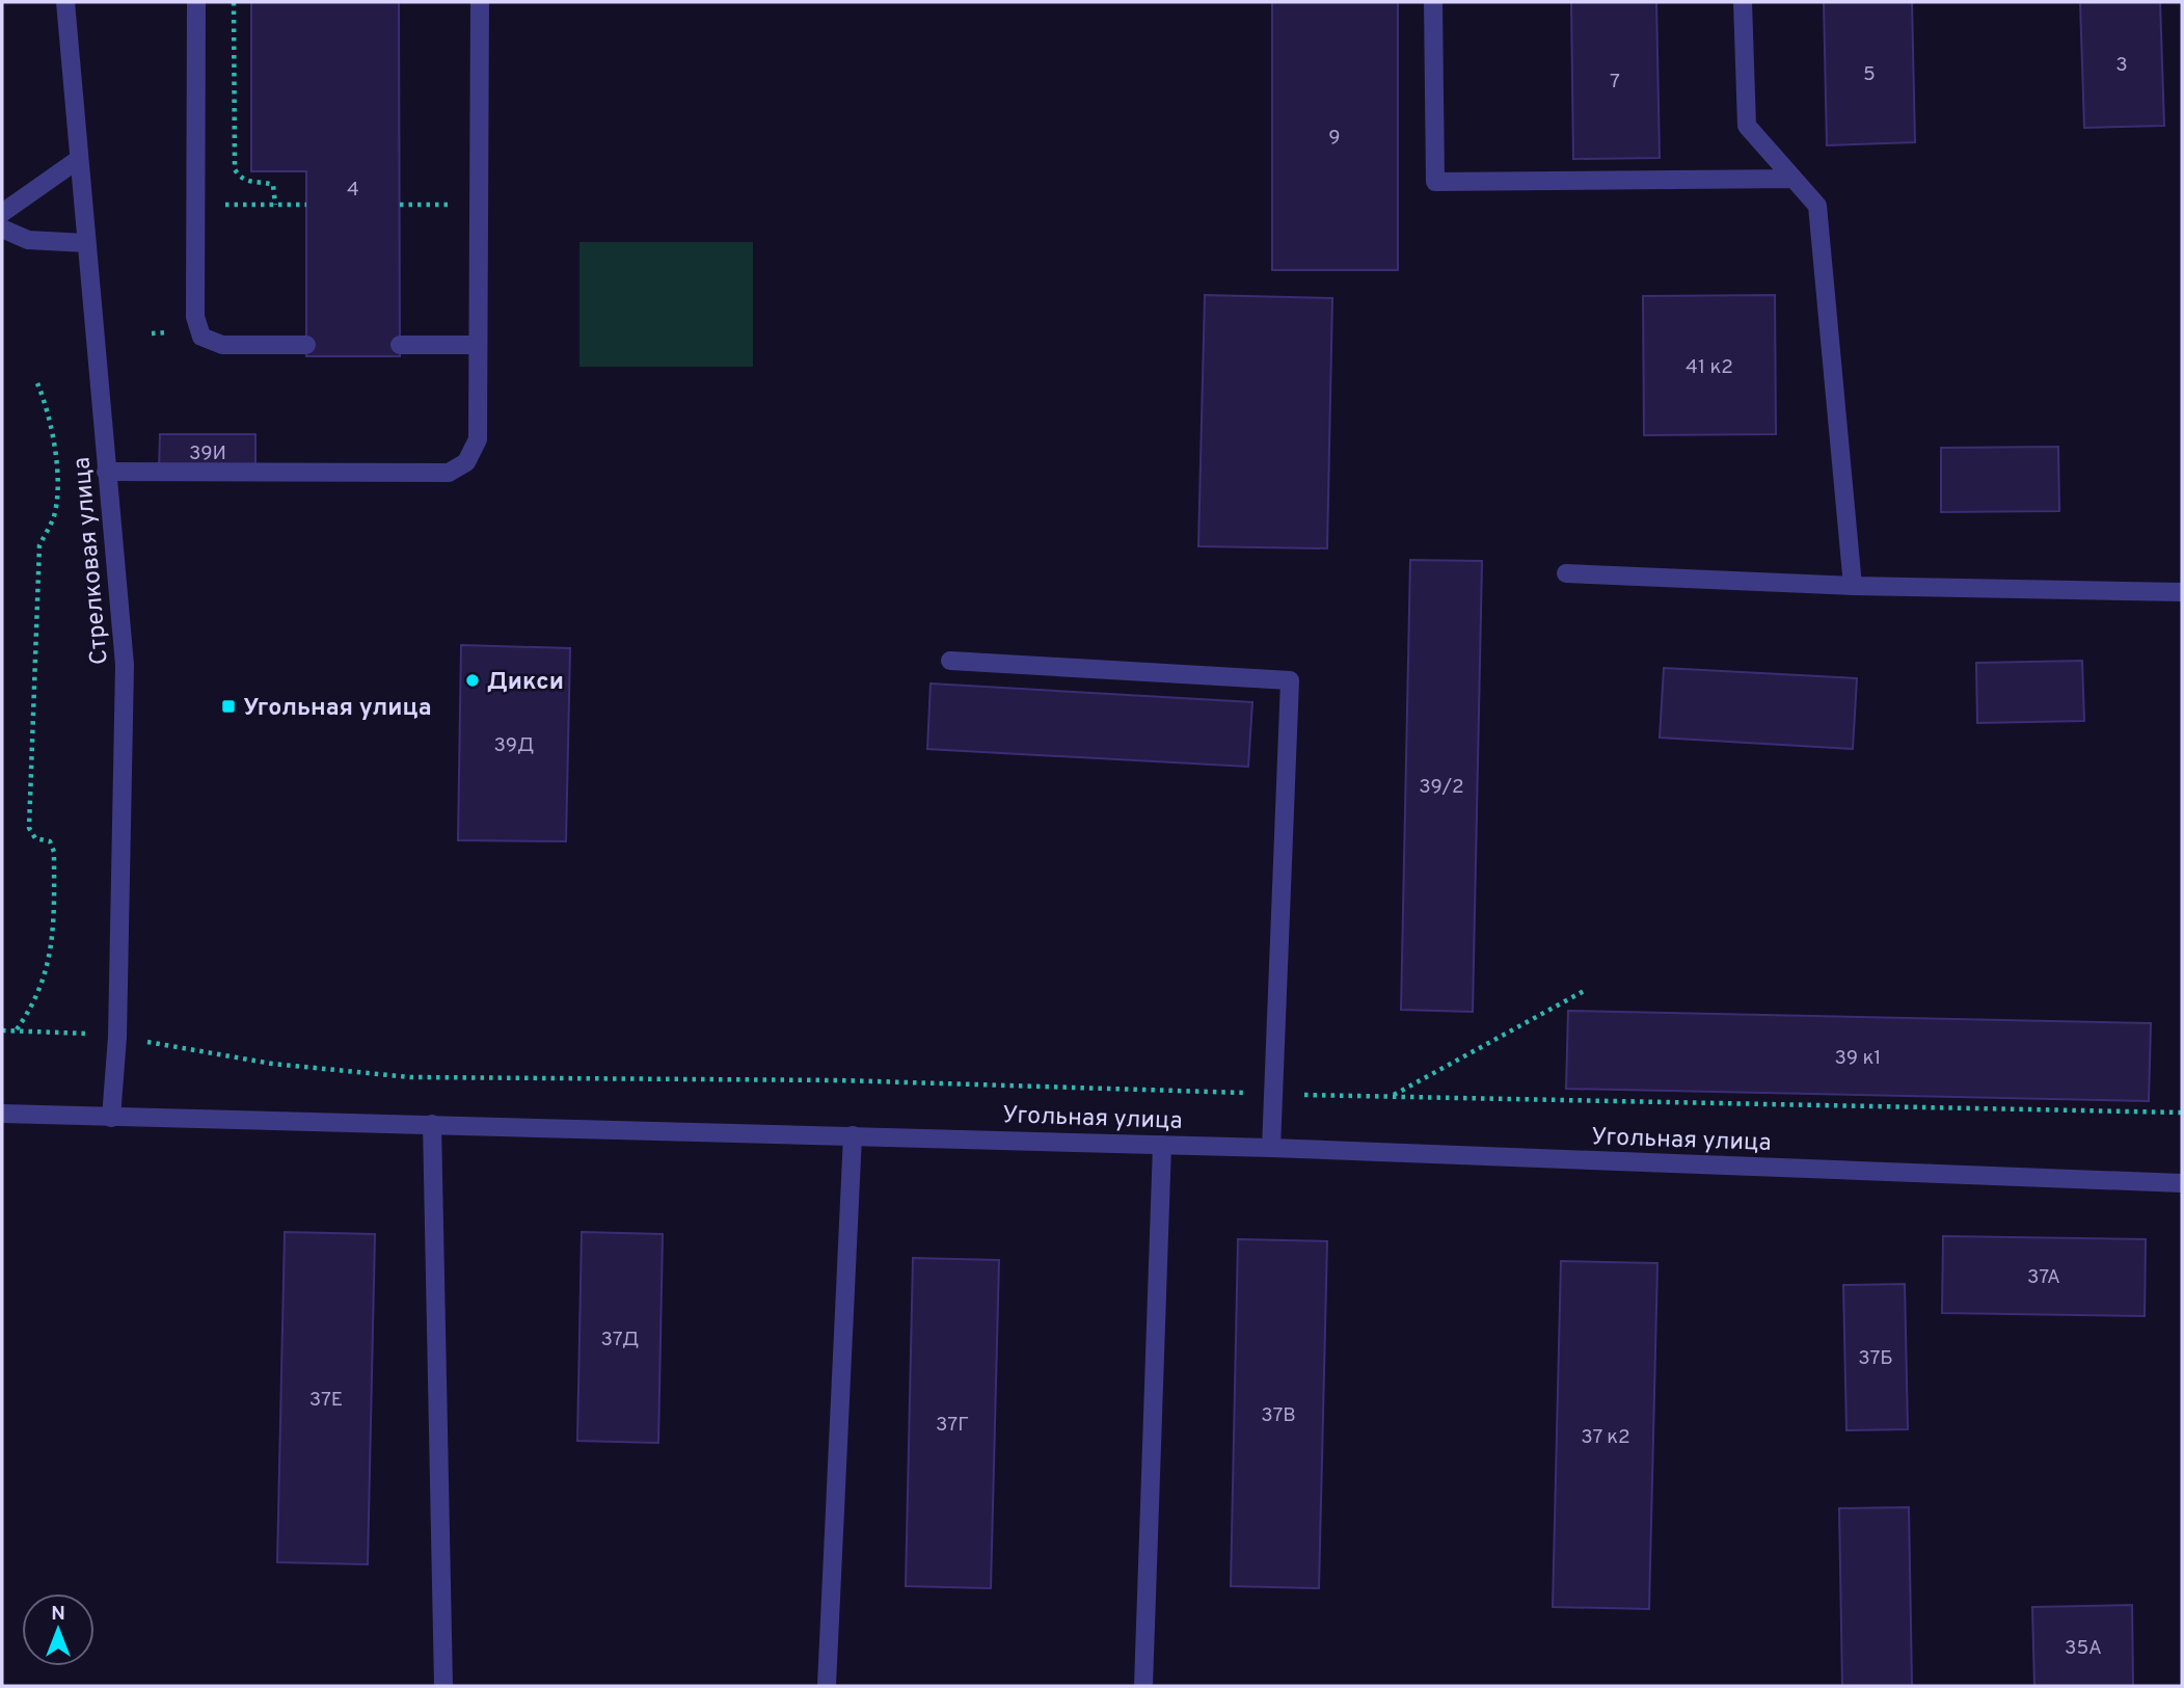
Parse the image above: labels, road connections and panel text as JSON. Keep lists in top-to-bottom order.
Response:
{
  "streets": {
    "street": ["Стрелковая улица", "Угольная улица"]
  },
  "crossings": [
    ["Стрелковая улица", "Угольная улица"]
  ],
  "places": {
    "other": ["Дикси"],
    "transit": ["Угольная улица"]
  },
  "house_numbers": [
    "3",
    "5",
    "7",
    "9",
    "4",
    "41 к2",
    "39И",
    "39Д",
    "39/2",
    "39 к1",
    "37А",
    "37Д",
    "37Б",
    "37Е",
    "37В",
    "37Г",
    "37 к2",
    "35А"
  ],
  "north": "top"
}
